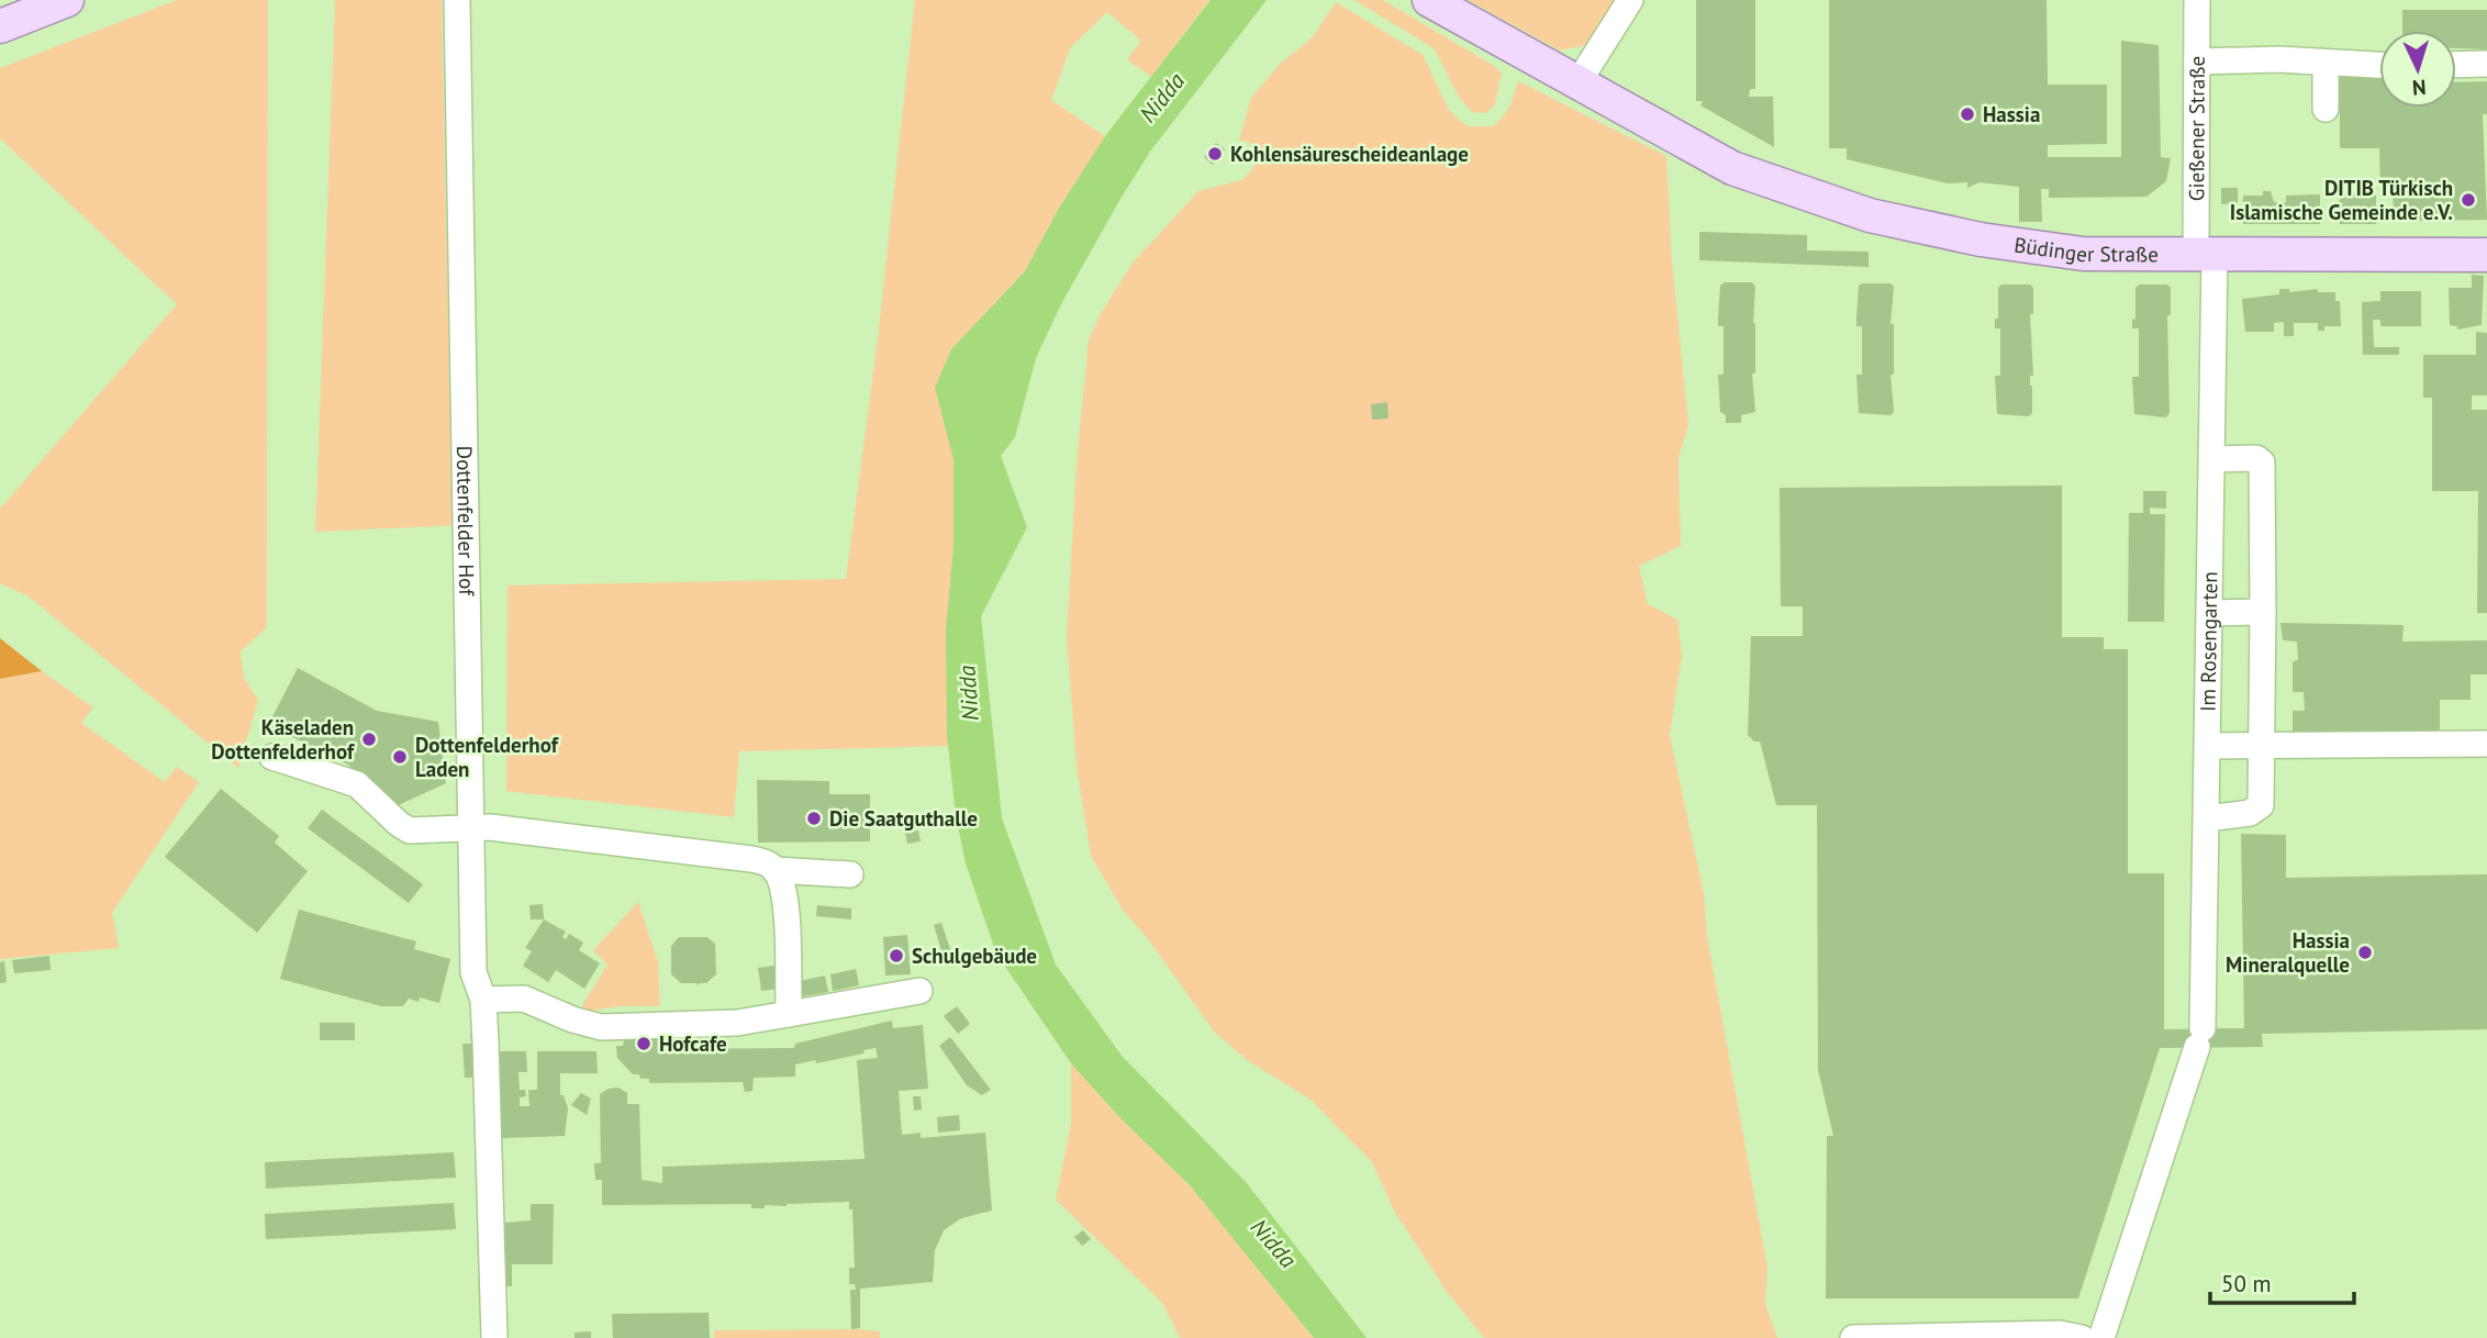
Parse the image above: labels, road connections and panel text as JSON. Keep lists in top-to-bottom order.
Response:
{
  "streets": {
    "main road": ["Büdinger Straße"],
    "street": ["Gießener Straße", "Dottenfelder Hof", "Im Rosengarten"]
  },
  "crossings": [
    ["Gießener Straße", "Büdinger Straße"],
    ["Gießener Straße", "Im Rosengarten"],
    ["Büdinger Straße", "Im Rosengarten"]
  ],
  "water": ["Nidda"],
  "places": [
    "Hassia",
    "Kohlensäurescheideanlage",
    "DITIB Türkisch Islamische Gemeinde e.V.",
    "Käseladen Dottenfelderhof",
    "Dottenfelderhof Laden",
    "Die Saatguthalle",
    "Hassia Mineralquelle",
    "Schulgebäude",
    "Hofcafe"
  ],
  "scale_bar": "50 m",
  "north": "bottom"
}
